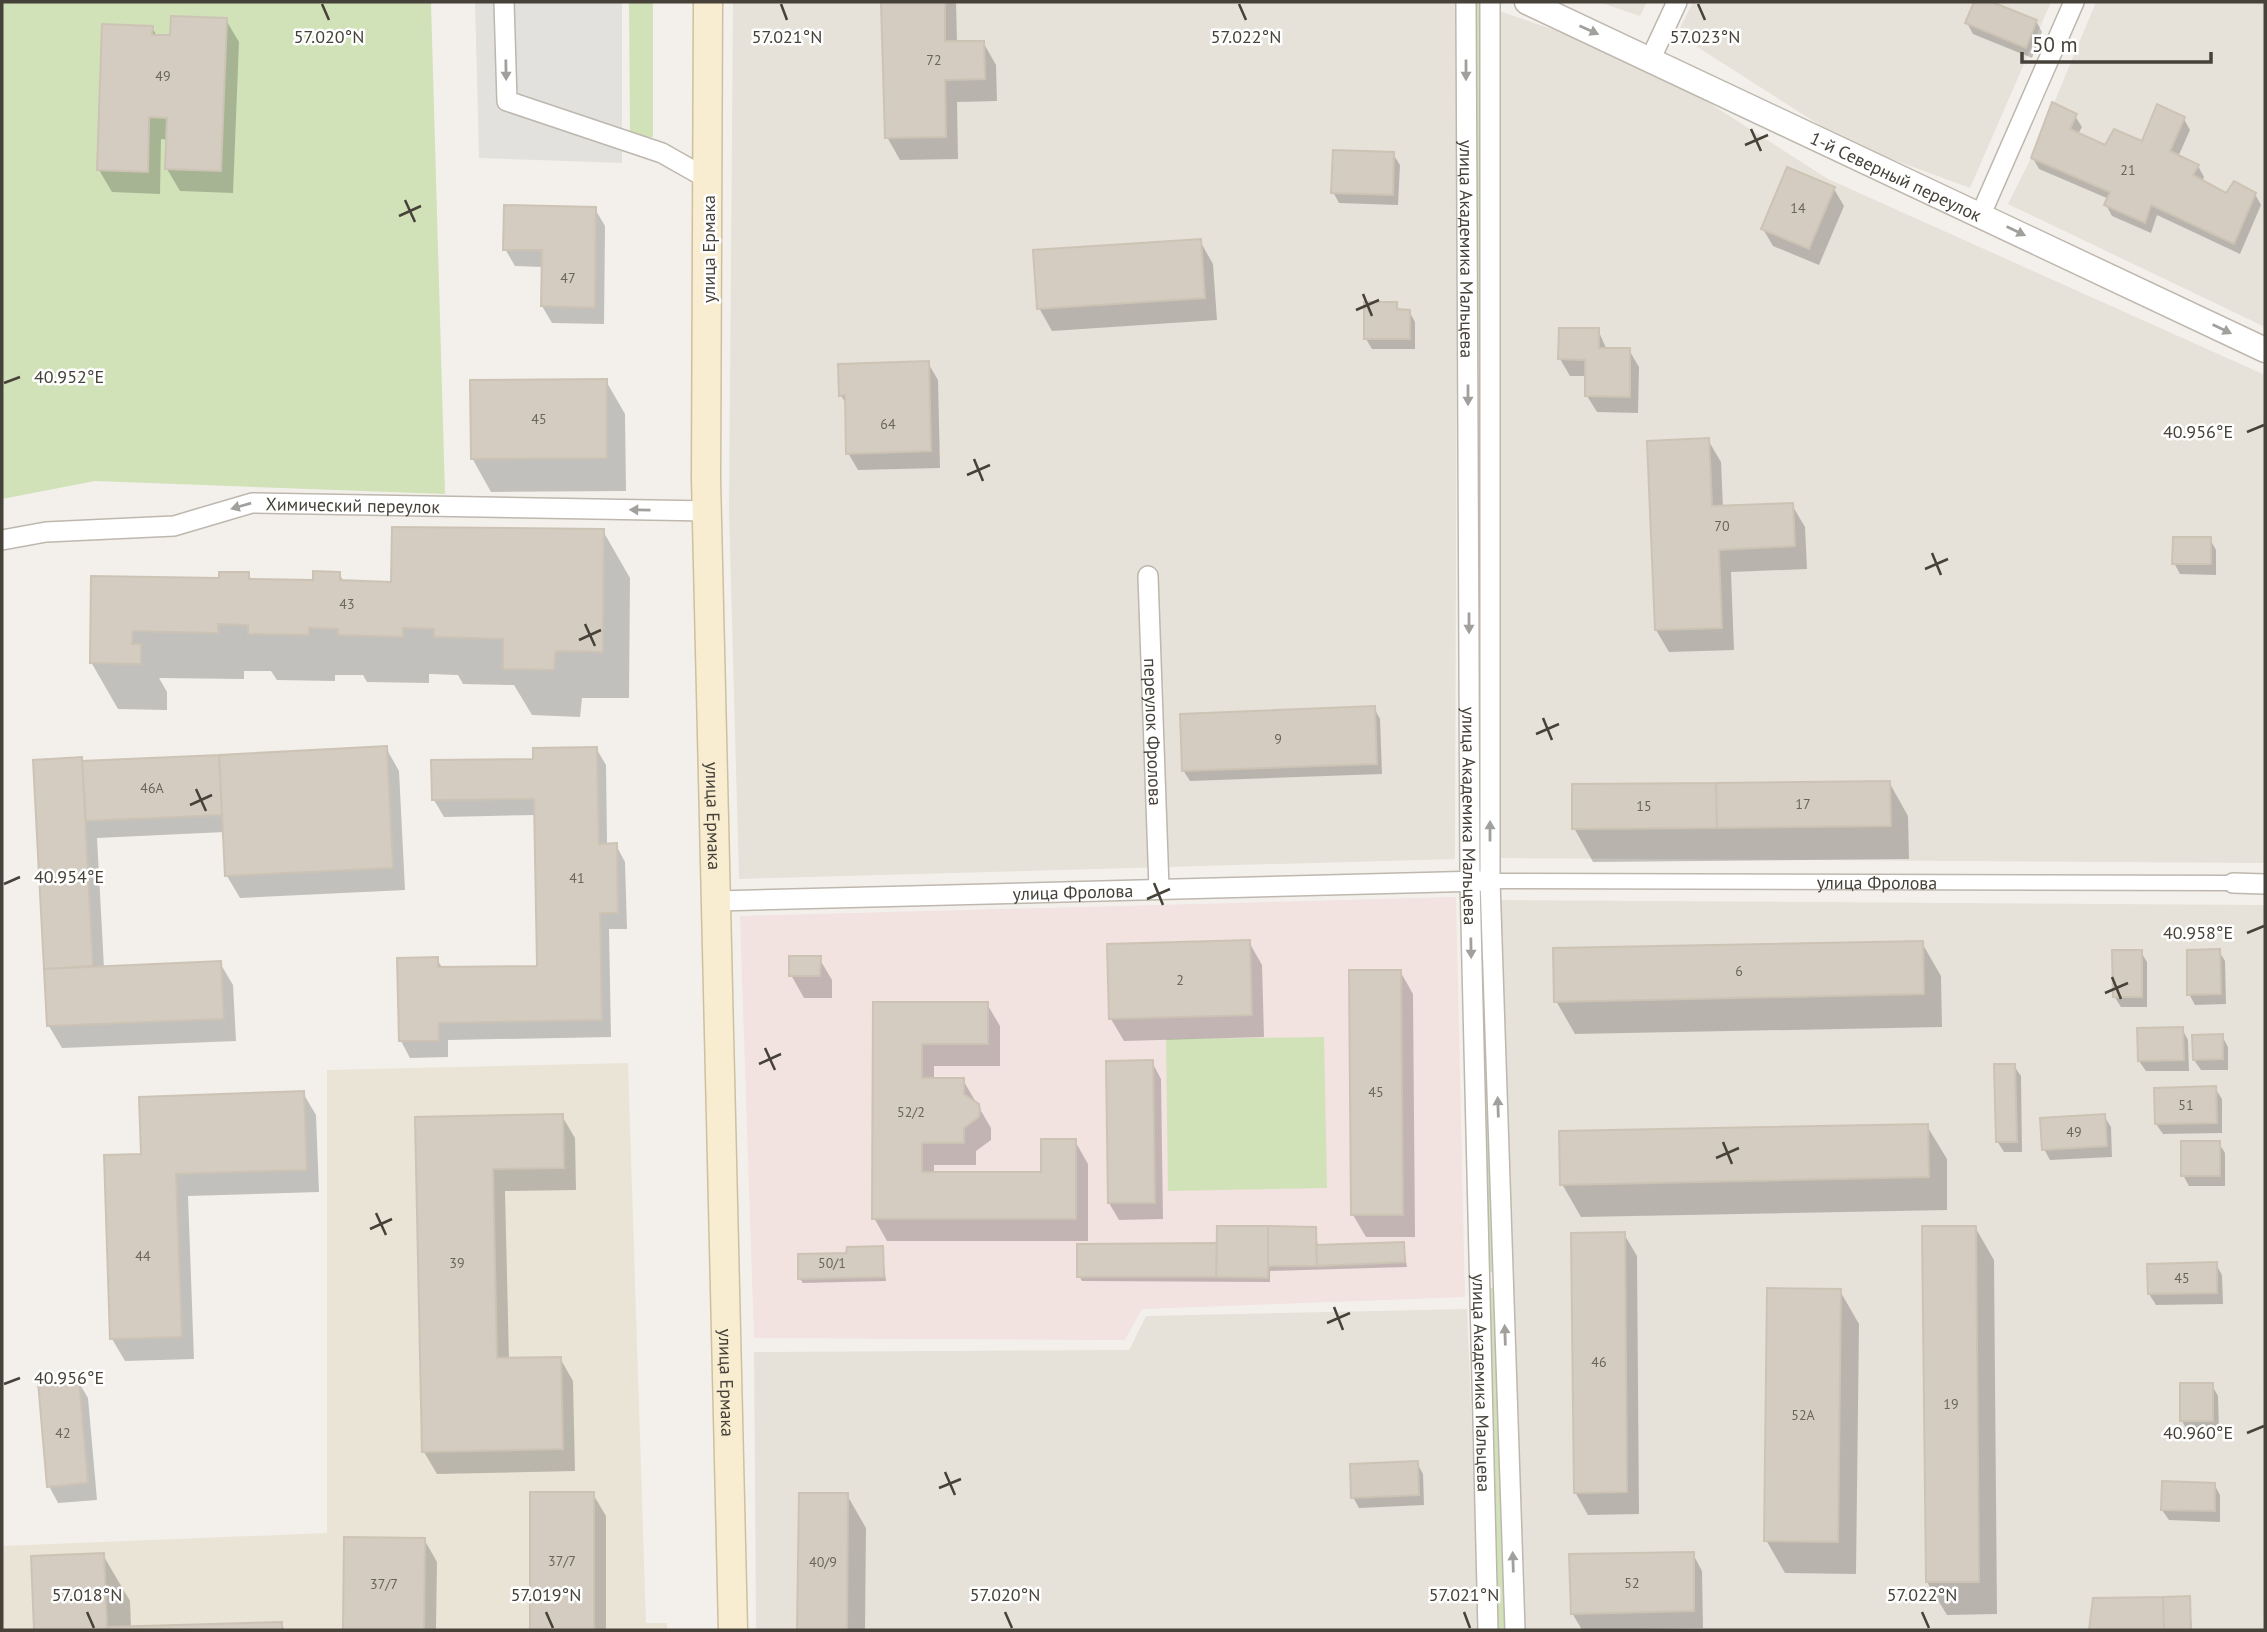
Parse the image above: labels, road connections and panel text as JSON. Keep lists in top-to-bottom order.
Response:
{
  "streets": {
    "main road": ["улица Ермака"],
    "street": [
      "1-й Северный переулок",
      "улица Академика Мальцева",
      "Химический переулок",
      "переулок Фролова",
      "улица Фролова"
    ]
  },
  "crossings": [
    ["улица Ермака", "Химический переулок"],
    ["улица Ермака", "улица Фролова"],
    ["улица Академика Мальцева", "улица Фролова"],
    ["переулок Фролова", "улица Фролова"]
  ],
  "one_way": ["1-й Северный переулок", "Химический переулок"],
  "house_numbers": [
    "72",
    "49",
    "21",
    "14",
    "47",
    "45",
    "64",
    "70",
    "43",
    "9",
    "46А",
    "17",
    "15",
    "41",
    "6",
    "2",
    "45",
    "51",
    "52/2",
    "49",
    "44",
    "39",
    "50/1",
    "45",
    "46",
    "19",
    "52А",
    "42",
    "37/7",
    "40/9",
    "52",
    "37/7"
  ],
  "scale_bar": "50 m",
  "coordinates": [
    "57.020°N",
    "57.021°N",
    "57.022°N",
    "57.023°N",
    "40.952°E",
    "40.956°E",
    "40.954°E",
    "40.958°E",
    "40.960°E",
    "57.018°N",
    "57.019°N"
  ]
}
